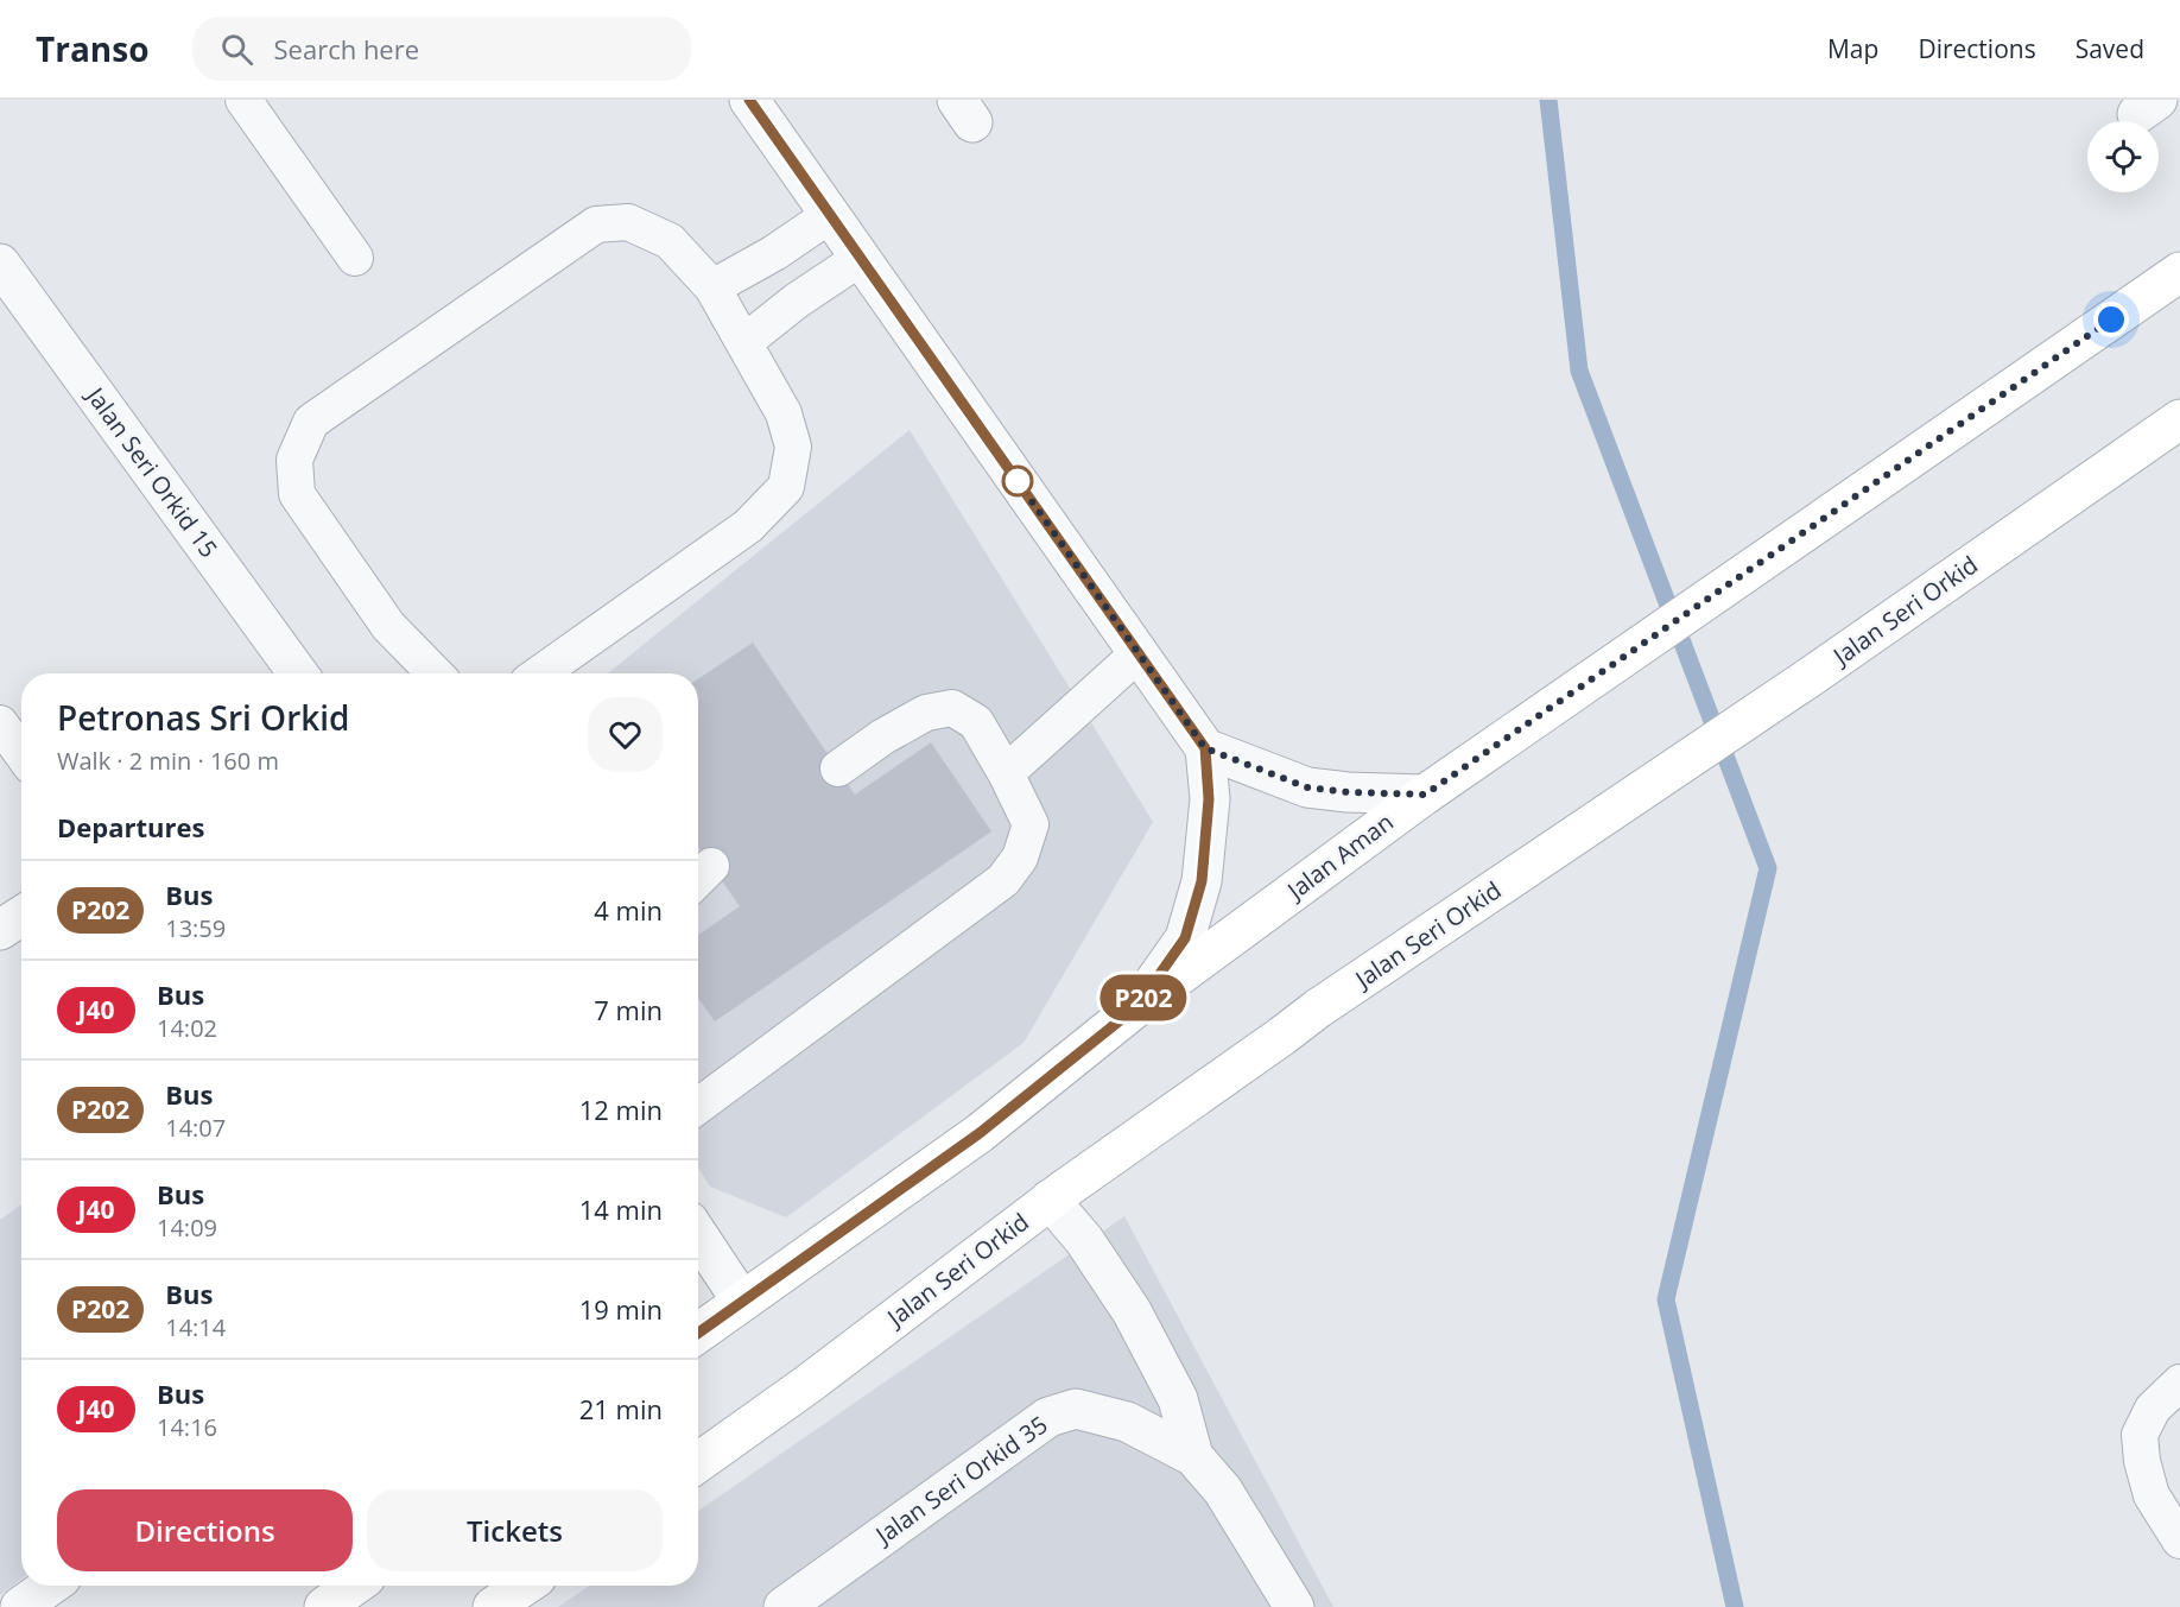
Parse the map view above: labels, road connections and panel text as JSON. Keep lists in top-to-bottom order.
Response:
{
  "streets": {
    "main road": ["Jalan Seri Orkid", "Jalan Aman"],
    "street": ["Jalan Seri Orkid 15", "Jalan Seri Orkid 35"]
  },
  "lines": ["bus line P202"],
  "page": {
    "header": "Transo",
    "search": "Search here",
    "nav": ["Map", "Directions", "Saved"],
    "on_map": "P202",
    "heading": [
      ["Petronas Sri Orkid", "Walk · 2 min · 160 m"],
      "Departures"
    ],
    "list": [
      {
        "mark": "P202",
        "name": "Bus",
        "note": "13:59",
        "value": "4 min"
      },
      {
        "mark": "J40",
        "name": "Bus",
        "note": "14:02",
        "value": "7 min"
      },
      {
        "mark": "P202",
        "name": "Bus",
        "note": "14:07",
        "value": "12 min"
      },
      {
        "mark": "J40",
        "name": "Bus",
        "note": "14:09",
        "value": "14 min"
      },
      {
        "mark": "P202",
        "name": "Bus",
        "note": "14:14",
        "value": "19 min"
      },
      {
        "mark": "J40",
        "name": "Bus",
        "note": "14:16",
        "value": "21 min"
      }
    ],
    "buttons": ["Directions", "Tickets"]
  }
}
